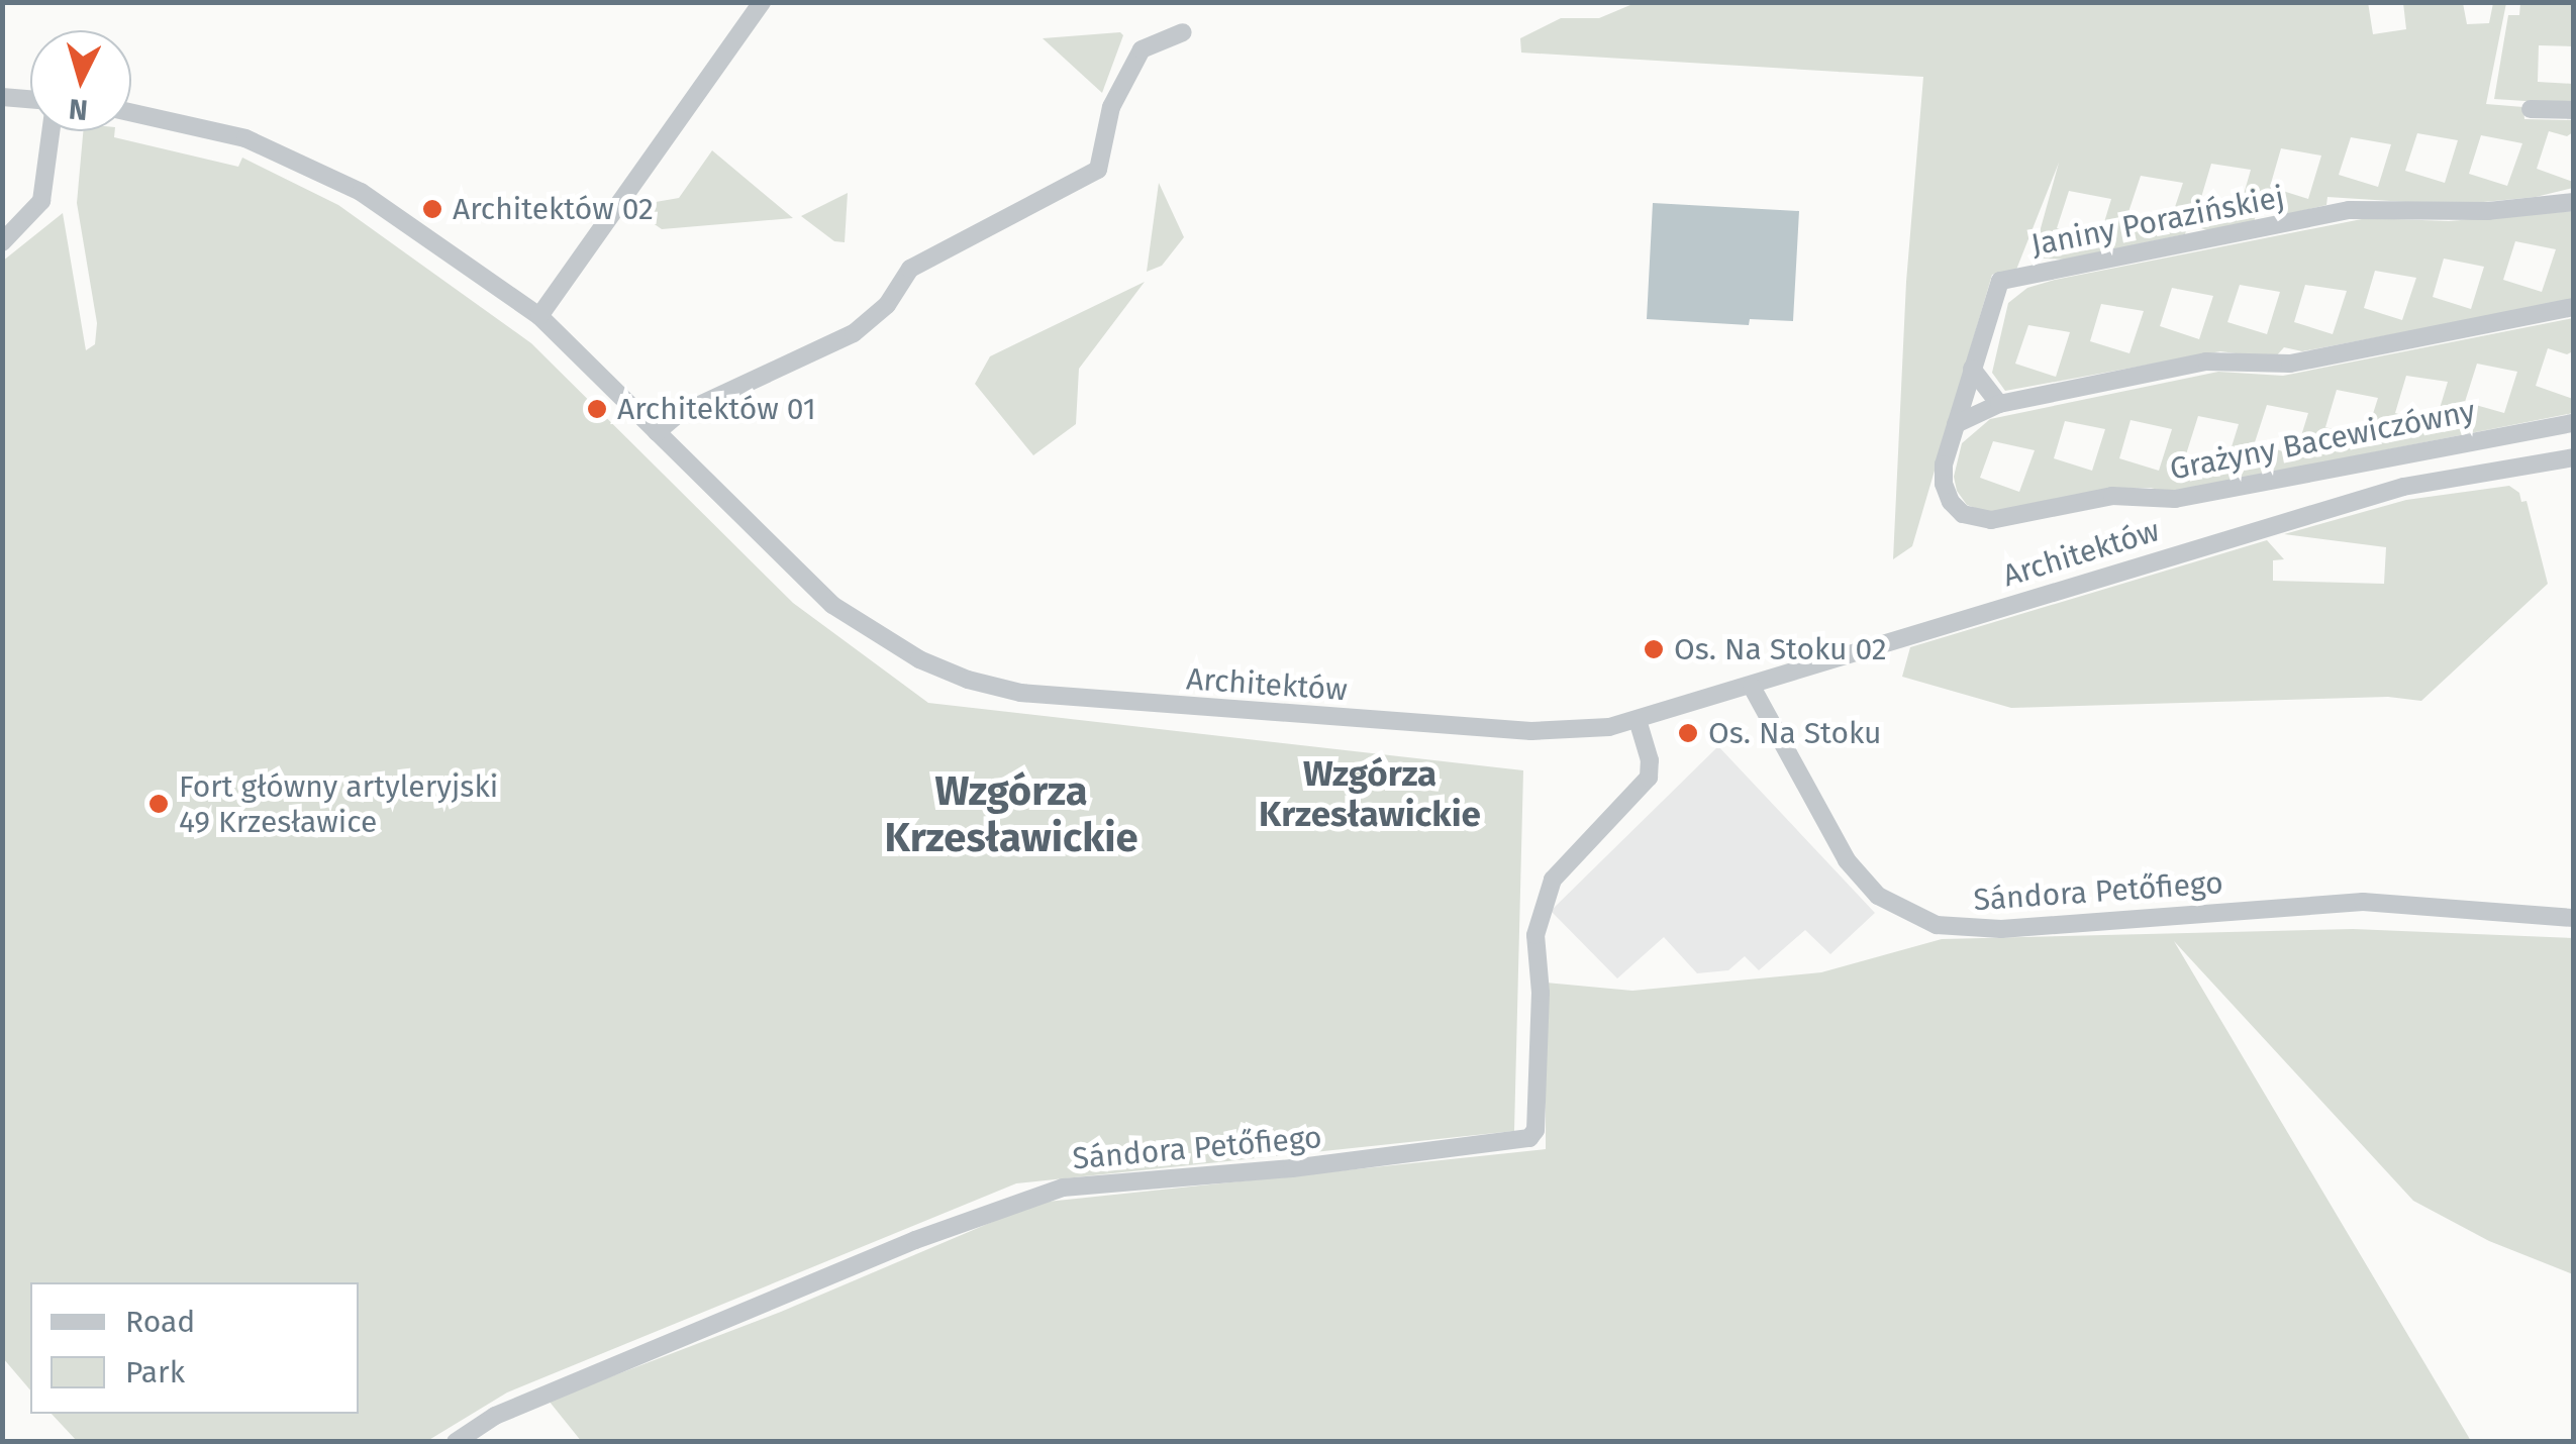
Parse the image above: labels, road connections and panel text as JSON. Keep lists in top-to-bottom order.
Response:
{
  "streets": {
    "street": [
      "Janiny Porazińskiej",
      "Grażyny Bacewiczówny",
      "Architektów",
      "Sándora Petőfiego"
    ]
  },
  "crossings": [
    ["Janiny Porazińskiej", "Grażyny Bacewiczówny"],
    ["Architektów", "Sándora Petőfiego"]
  ],
  "districts": ["Wzgórza Krzesławickie", "Wzgórza Krzesławickie"],
  "places": [
    "Architektów 02",
    "Architektów 01",
    "Os. Na Stoku 02",
    "Os. Na Stoku",
    "Fort główny artyleryjski 49 Krzesławice"
  ],
  "legend": ["Road", "Park"],
  "north": "bottom"
}
